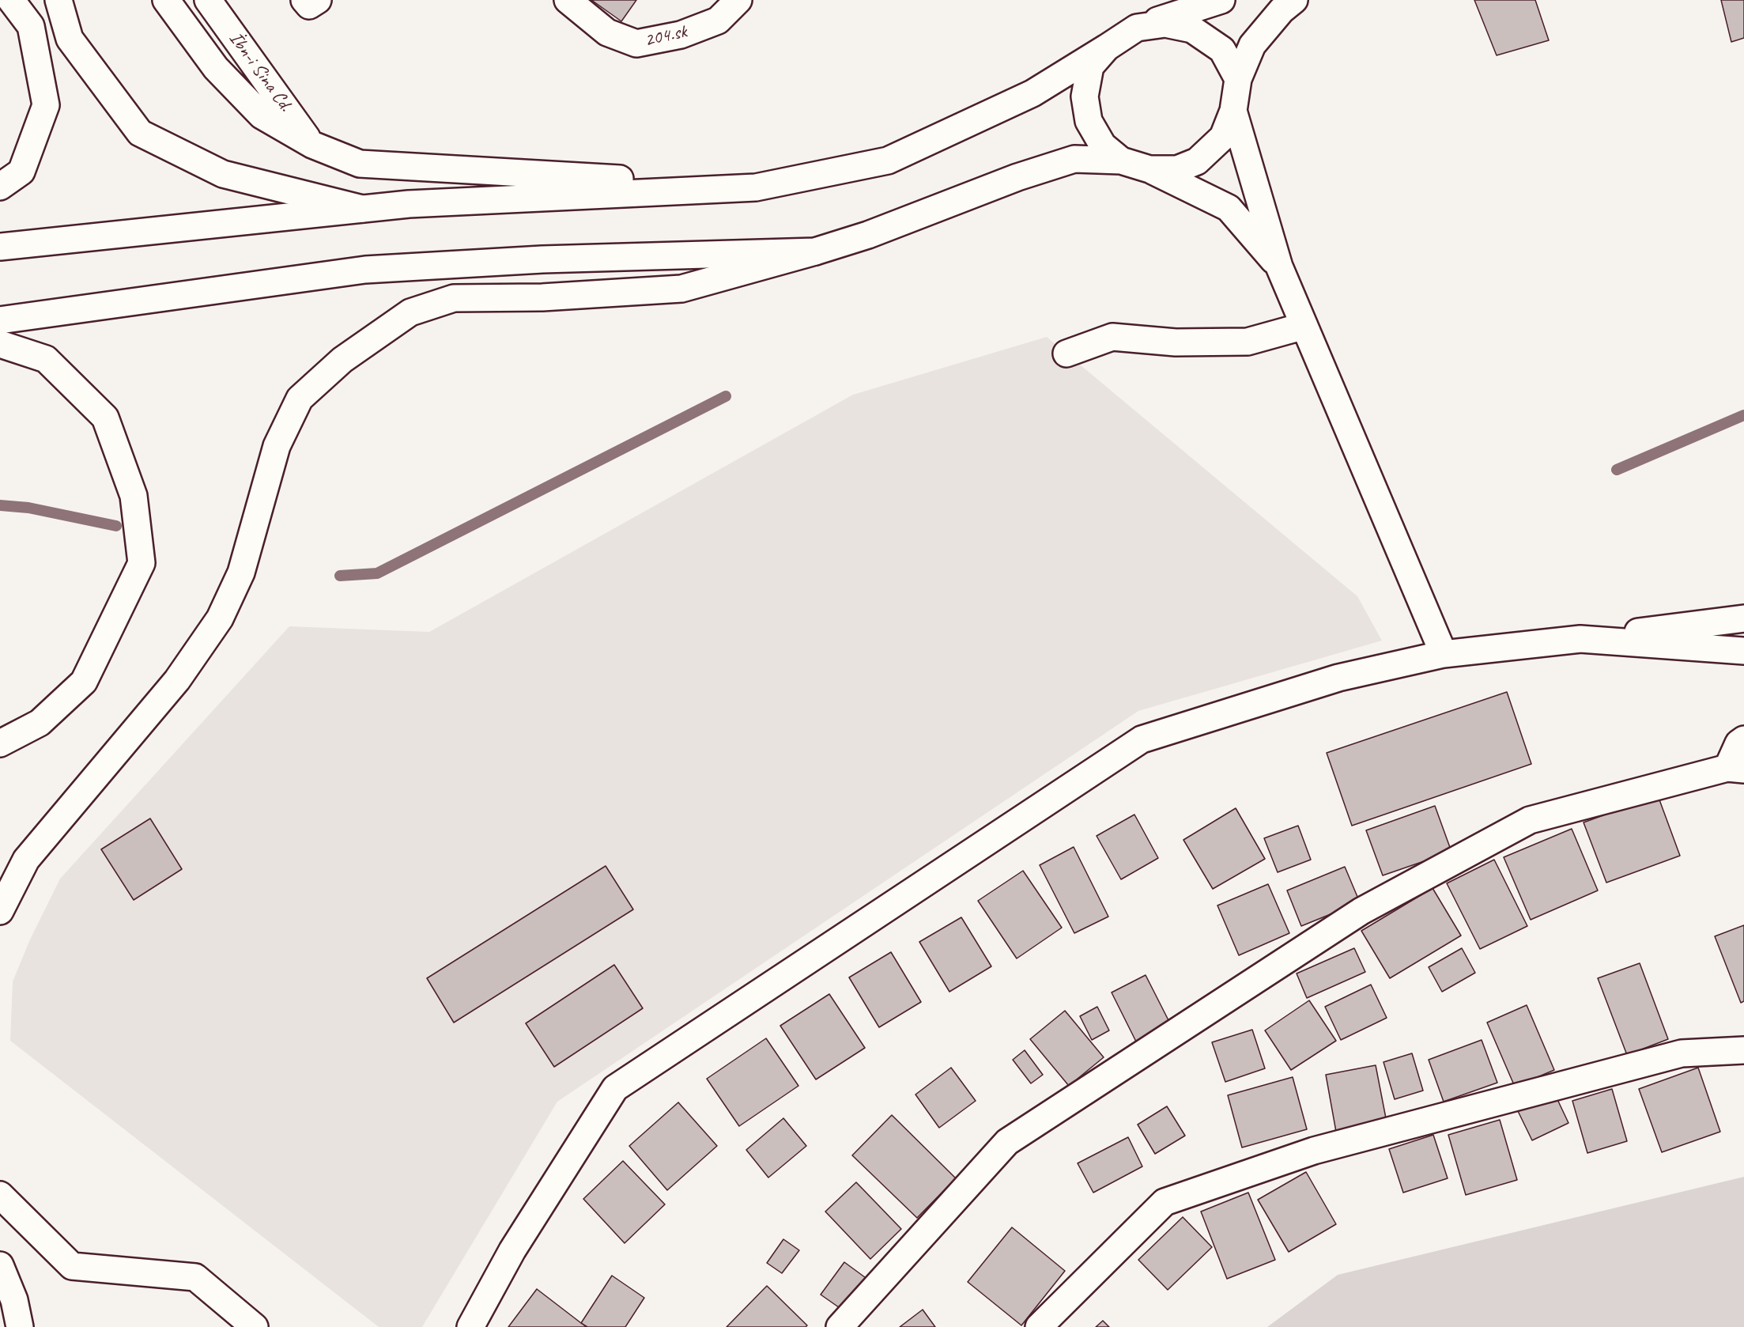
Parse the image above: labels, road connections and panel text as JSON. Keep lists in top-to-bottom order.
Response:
{
  "streets": {
    "main road": ["204.sk", "İbn-i Sina Cd."]
  }
}
